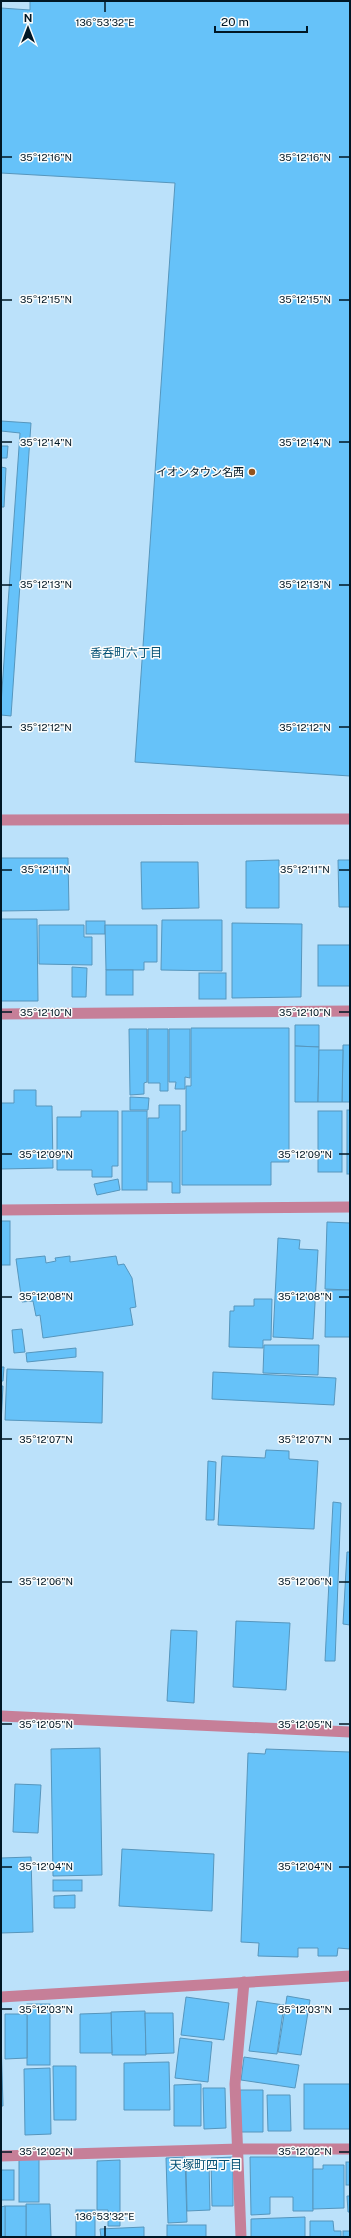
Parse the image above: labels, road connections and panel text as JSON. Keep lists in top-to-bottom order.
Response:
{
  "districts": ["香呑町六丁目", "天塚町四丁目"],
  "places": ["イオンタウン名西"],
  "scale_bar": "20 m",
  "north": "top",
  "coordinates": [
    "136°53'32\"E",
    "35°12'16\"N",
    "35°12'15\"N",
    "35°12'14\"N",
    "35°12'13\"N",
    "35°12'12\"N",
    "35°12'11\"N",
    "35°12'10\"N",
    "35°12'09\"N",
    "35°12'08\"N",
    "35°12'07\"N",
    "35°12'06\"N",
    "35°12'05\"N",
    "35°12'04\"N",
    "35°12'03\"N",
    "35°12'02\"N"
  ]
}
